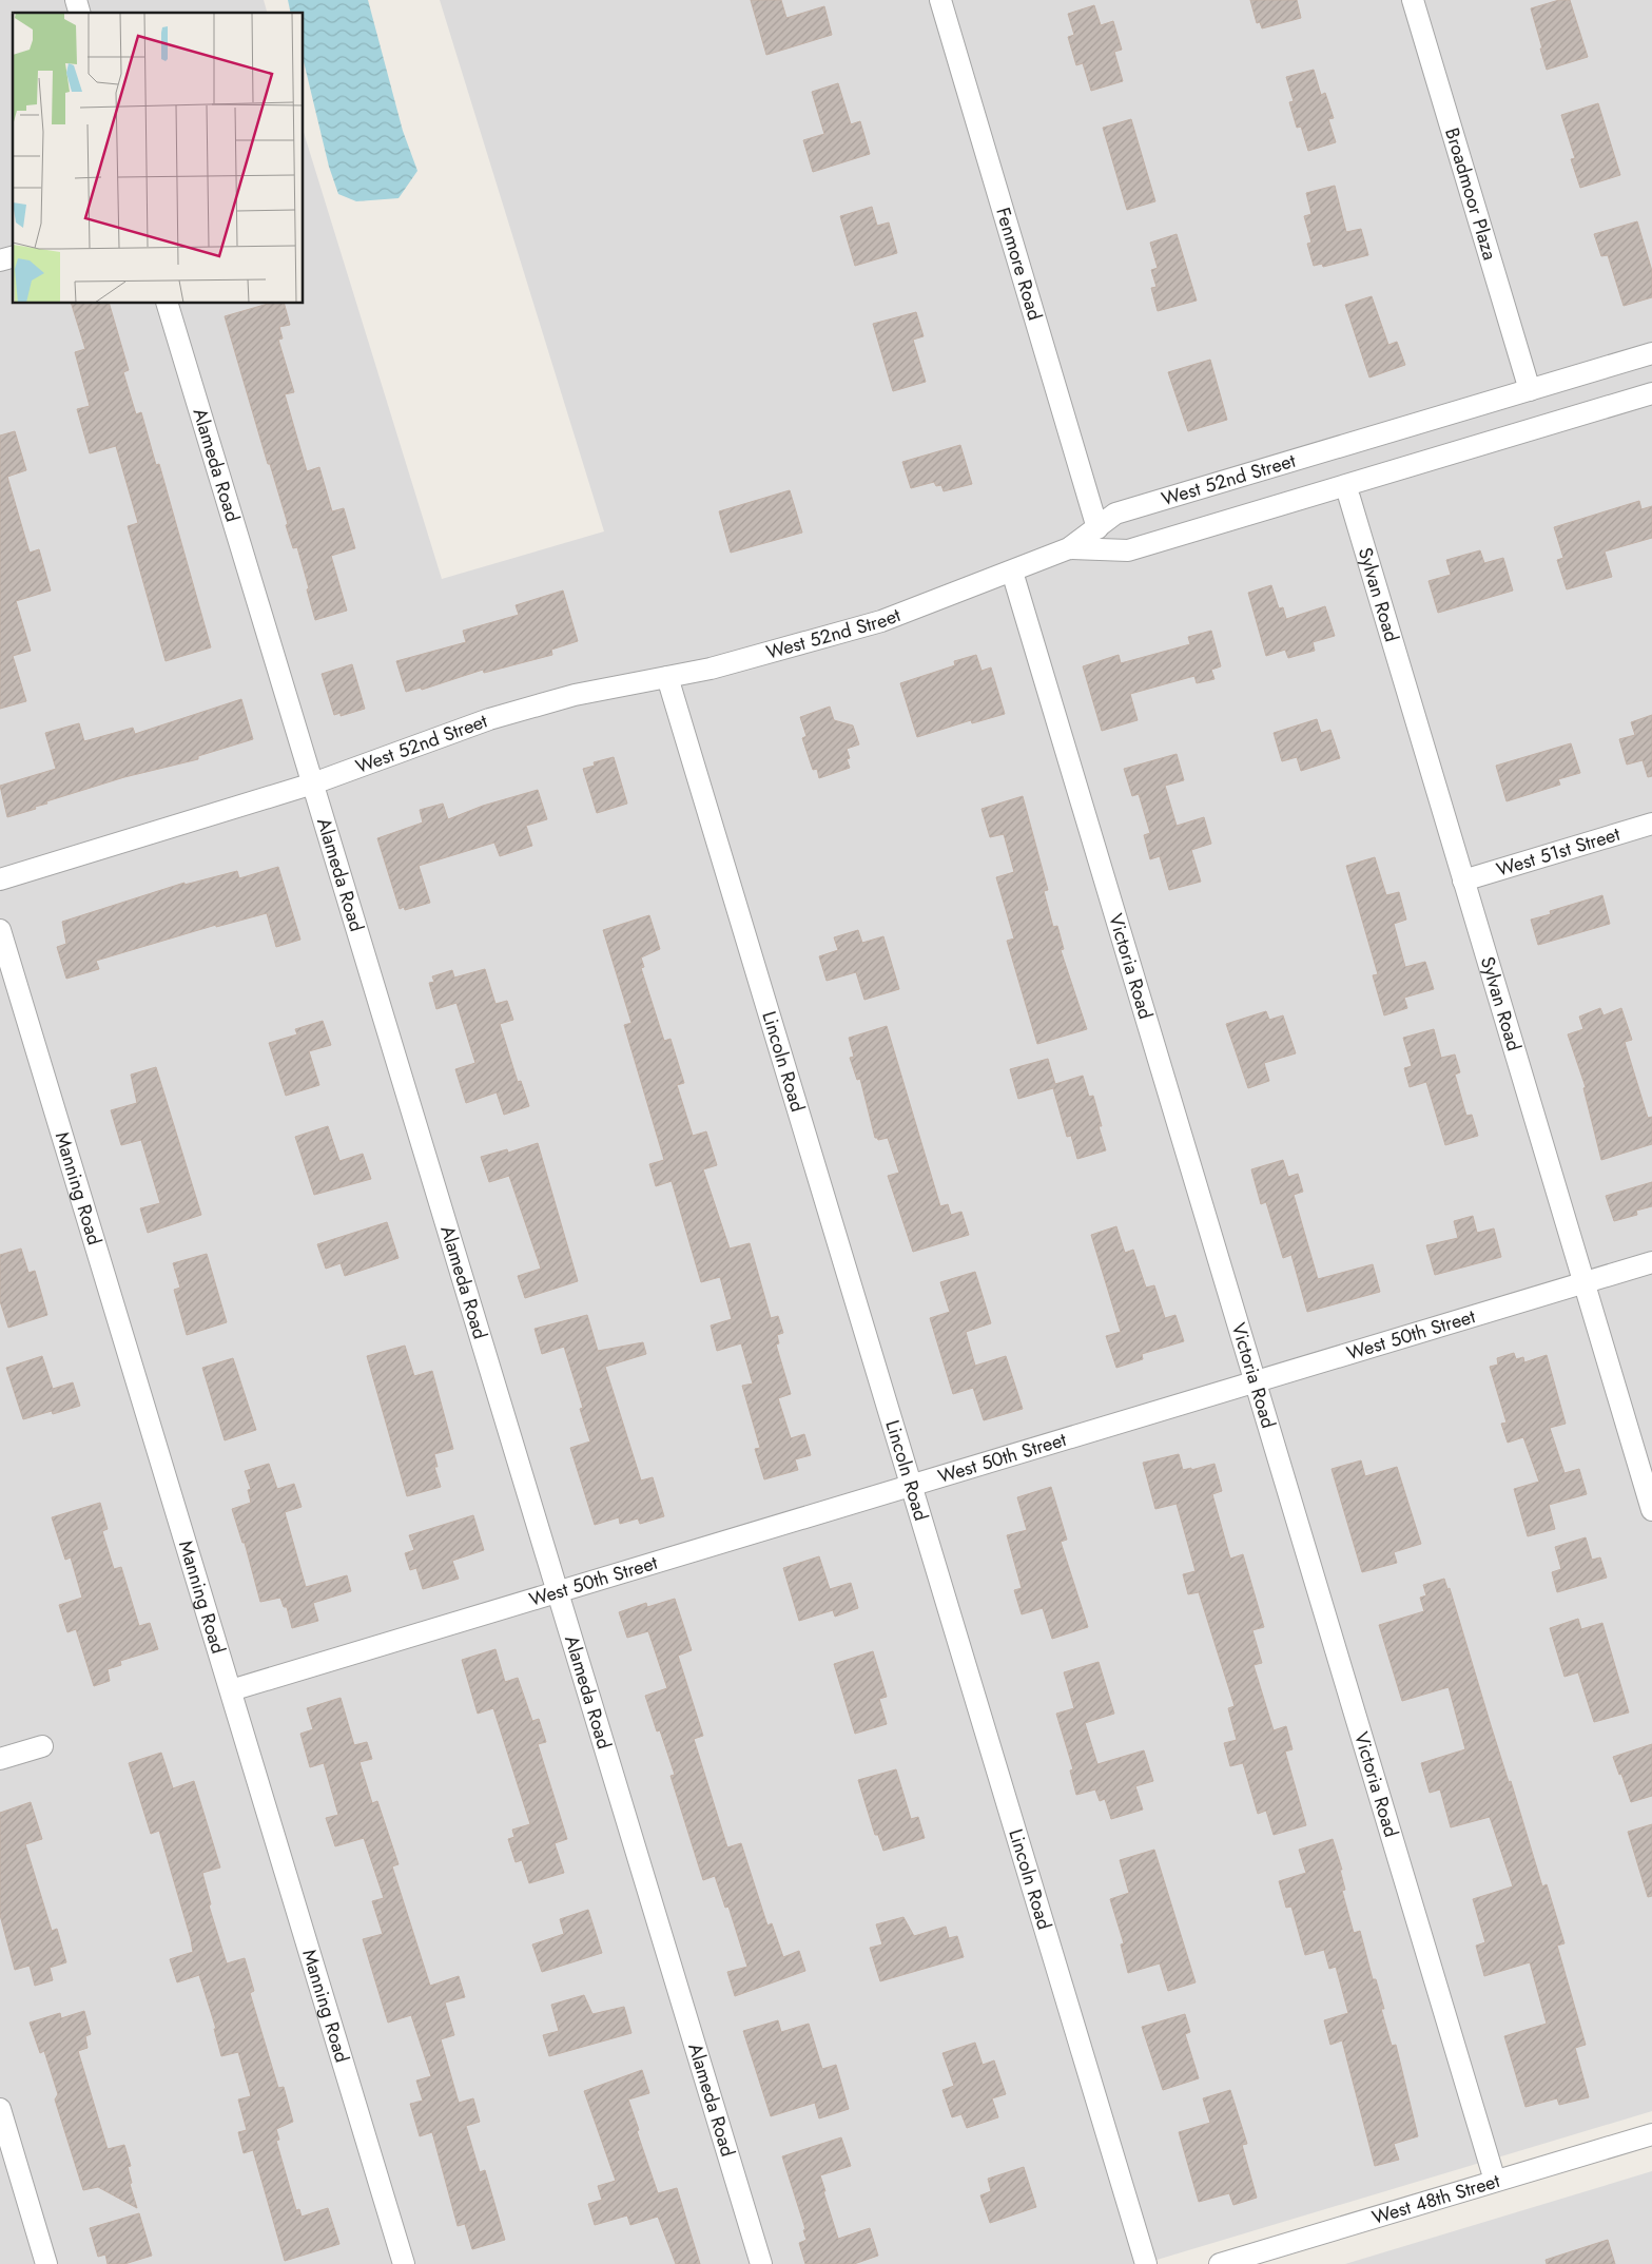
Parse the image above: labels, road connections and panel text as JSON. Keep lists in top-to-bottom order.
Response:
{
  "streets": {
    "street": [
      "Broadmoor Plaza",
      "Fenmore Road",
      "Alameda Road",
      "West 52nd Street",
      "Sylvan Road",
      "West 51st Street",
      "Victoria Road",
      "Lincoln Road",
      "Manning Road",
      "West 50th Street",
      "West 48th Street"
    ]
  },
  "crossings": [
    ["Broadmoor Plaza", "West 52nd Street"],
    ["Fenmore Road", "West 52nd Street"],
    ["Alameda Road", "West 52nd Street"],
    ["Alameda Road", "West 50th Street"],
    ["West 52nd Street", "Victoria Road"],
    ["West 52nd Street", "Lincoln Road"],
    ["Sylvan Road", "West 51st Street"],
    ["Sylvan Road", "West 50th Street"],
    ["Victoria Road", "West 50th Street"],
    ["Victoria Road", "West 48th Street"],
    ["Lincoln Road", "West 50th Street"],
    ["Manning Road", "West 50th Street"]
  ]
}
